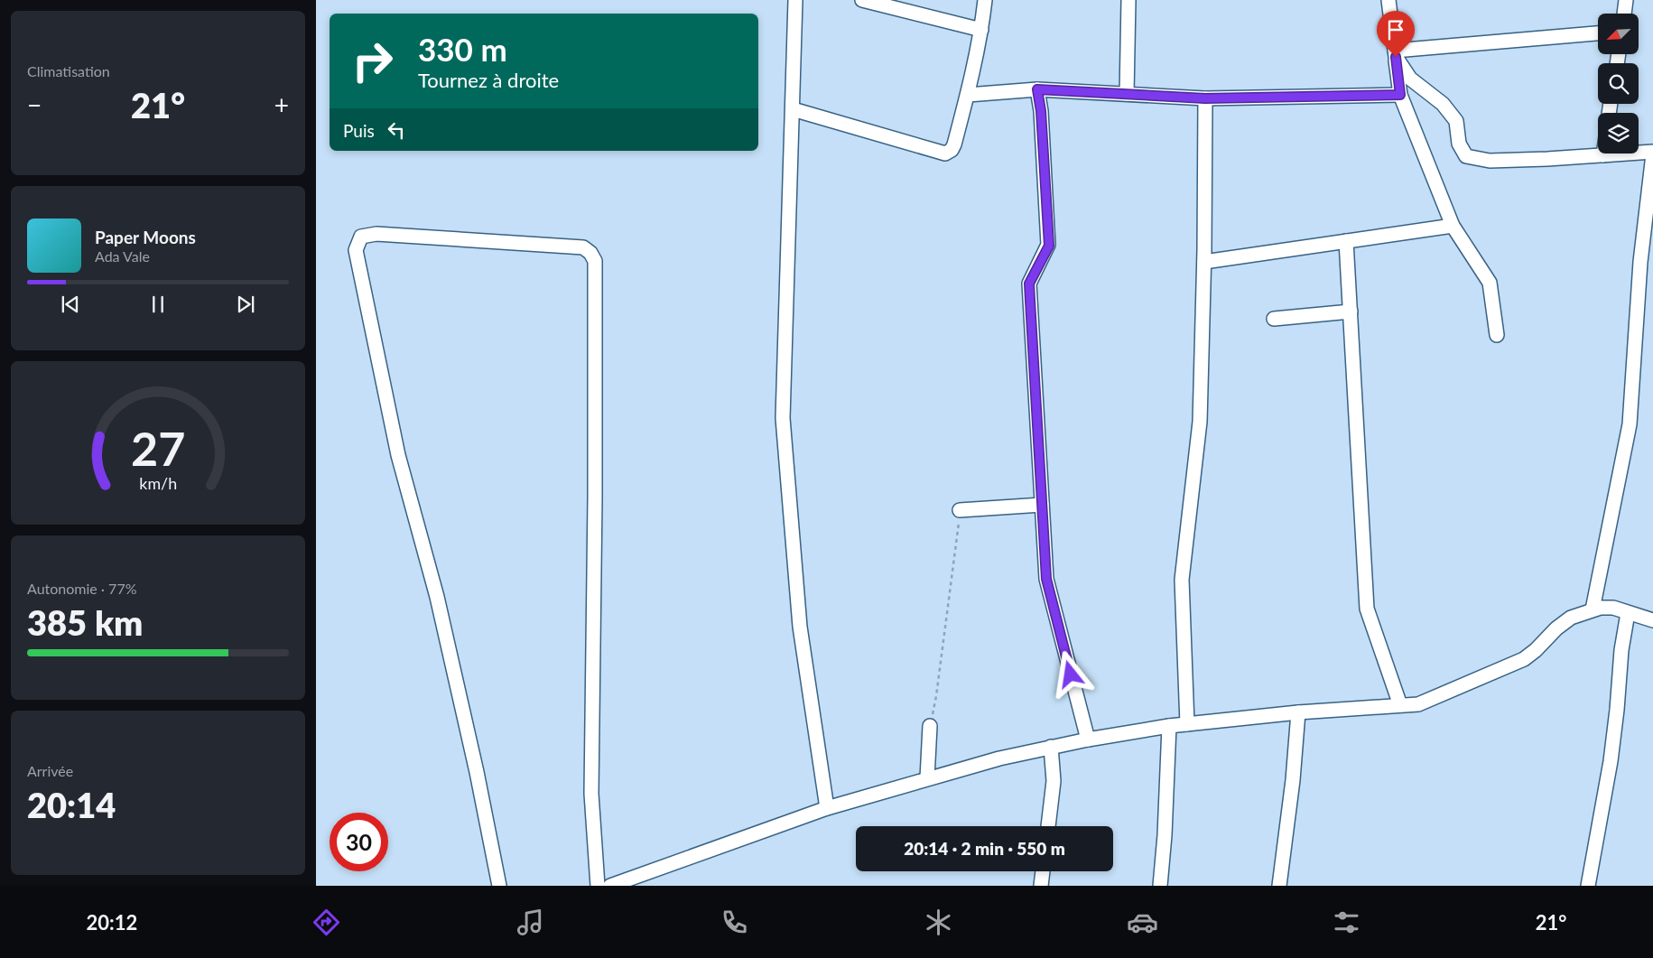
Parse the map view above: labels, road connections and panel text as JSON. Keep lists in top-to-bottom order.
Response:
{
  "north": "bottom left",
  "page": {
    "tile": [
      "Climatisation",
      ["Autonomie · 77%", "385 km"],
      ["Arrivée", "20:14"]
    ],
    "turn": ["330 m", "Tournez à droite"],
    "heat": ["−", "21°", "+"],
    "then": "Puis",
    "song": ["Paper Moons", "Ada Vale"],
    "limit": "30",
    "trip": "20:14 · 2 min · 550 m",
    "tabs": ["20:12", "21°"],
    "gauge": ["27", "km/h"]
  }
}
